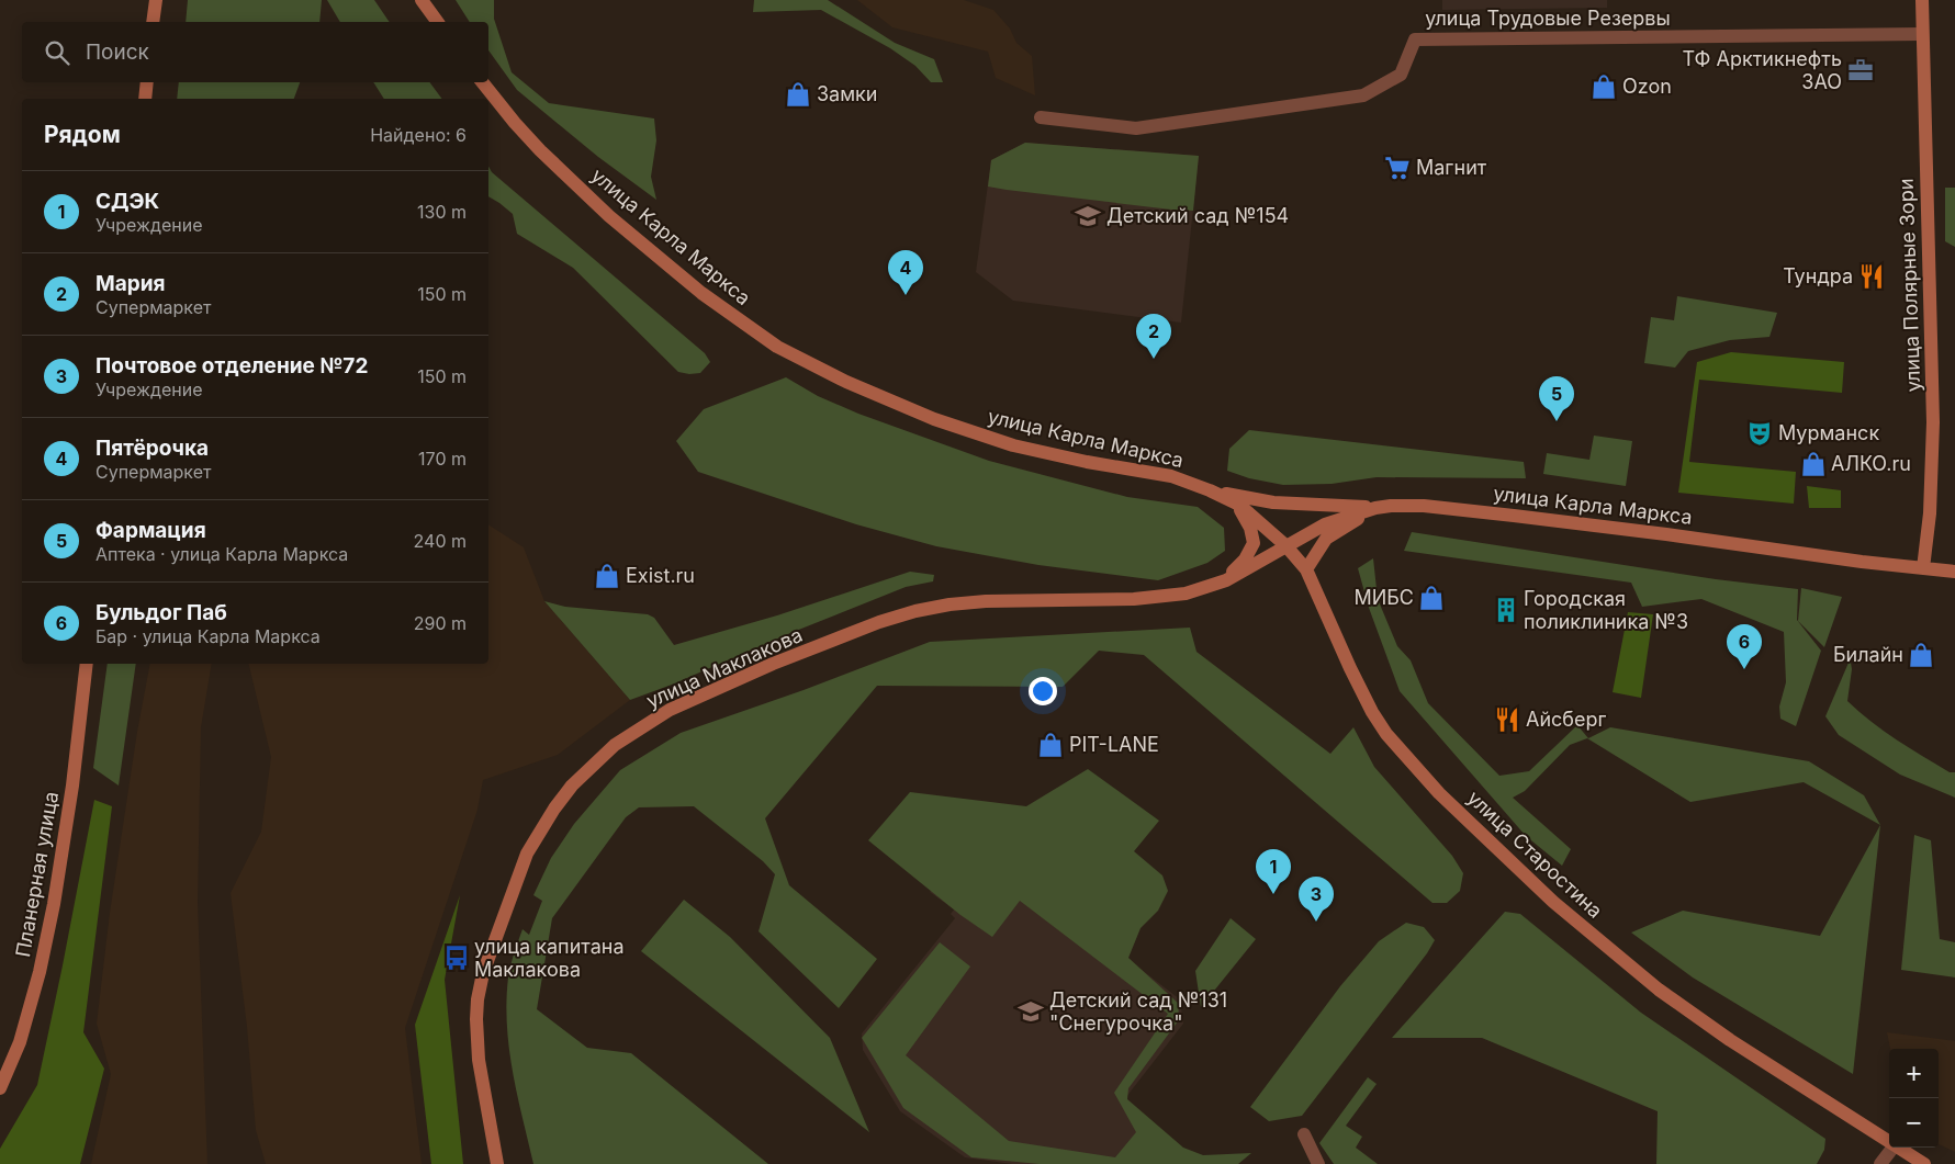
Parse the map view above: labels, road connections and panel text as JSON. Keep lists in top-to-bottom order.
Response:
{
  "streets": {
    "main road": [
      "улица Карла Маркса",
      "улица Полярные Зори",
      "улица Маклакова",
      "улица Старостина",
      "Планерная улица"
    ],
    "street": ["улица Трудовые Резервы"]
  },
  "crossings": [
    ["улица Трудовые Резервы", "улица Полярные Зори"],
    ["улица Карла Маркса", "улица Полярные Зори"],
    ["улица Карла Маркса", "улица Маклакова"],
    ["улица Карла Маркса", "улица Старостина"]
  ],
  "places": {
    "office": ["ТФ Арктикнефть ЗАО"],
    "shop": [
      "Ozon",
      "Замки",
      "АЛКО.ru",
      "Exist.ru",
      "МИБС",
      "Билайн",
      "PIT-LANE"
    ],
    "supermarket": ["Магнит"],
    "school or university": ["Детский сад №154", "Детский сад №131 \"Снегурочка\""],
    "restaurant": ["Тундра", "Айсберг"],
    "theatre": ["Мурманск"],
    "building": ["Городская поликлиника №3"],
    "bus stop": ["улица капитана Маклакова"]
  },
  "page": {
    "search": "Поиск",
    "heading": ["Рядом", "Найдено: 6"],
    "list": [
      {
        "mark": "1",
        "name": "СДЭК",
        "note": "Учреждение",
        "value": "130 m"
      },
      {
        "mark": "2",
        "name": "Мария",
        "note": "Супермаркет",
        "value": "150 m"
      },
      {
        "mark": "3",
        "name": "Почтовое отделение №72",
        "note": "Учреждение",
        "value": "150 m"
      },
      {
        "mark": "4",
        "name": "Пятёрочка",
        "note": "Супермаркет",
        "value": "170 m"
      },
      {
        "mark": "5",
        "name": "Фармация",
        "note": "Аптека · улица Карла Маркса",
        "value": "240 m"
      },
      {
        "mark": "6",
        "name": "Бульдог Паб",
        "note": "Бар · улица Карла Маркса",
        "value": "290 m"
      }
    ],
    "pins": [
      "4",
      "2",
      "5",
      "6",
      "1",
      "3"
    ],
    "map_buttons": ["+", "−"]
  }
}
